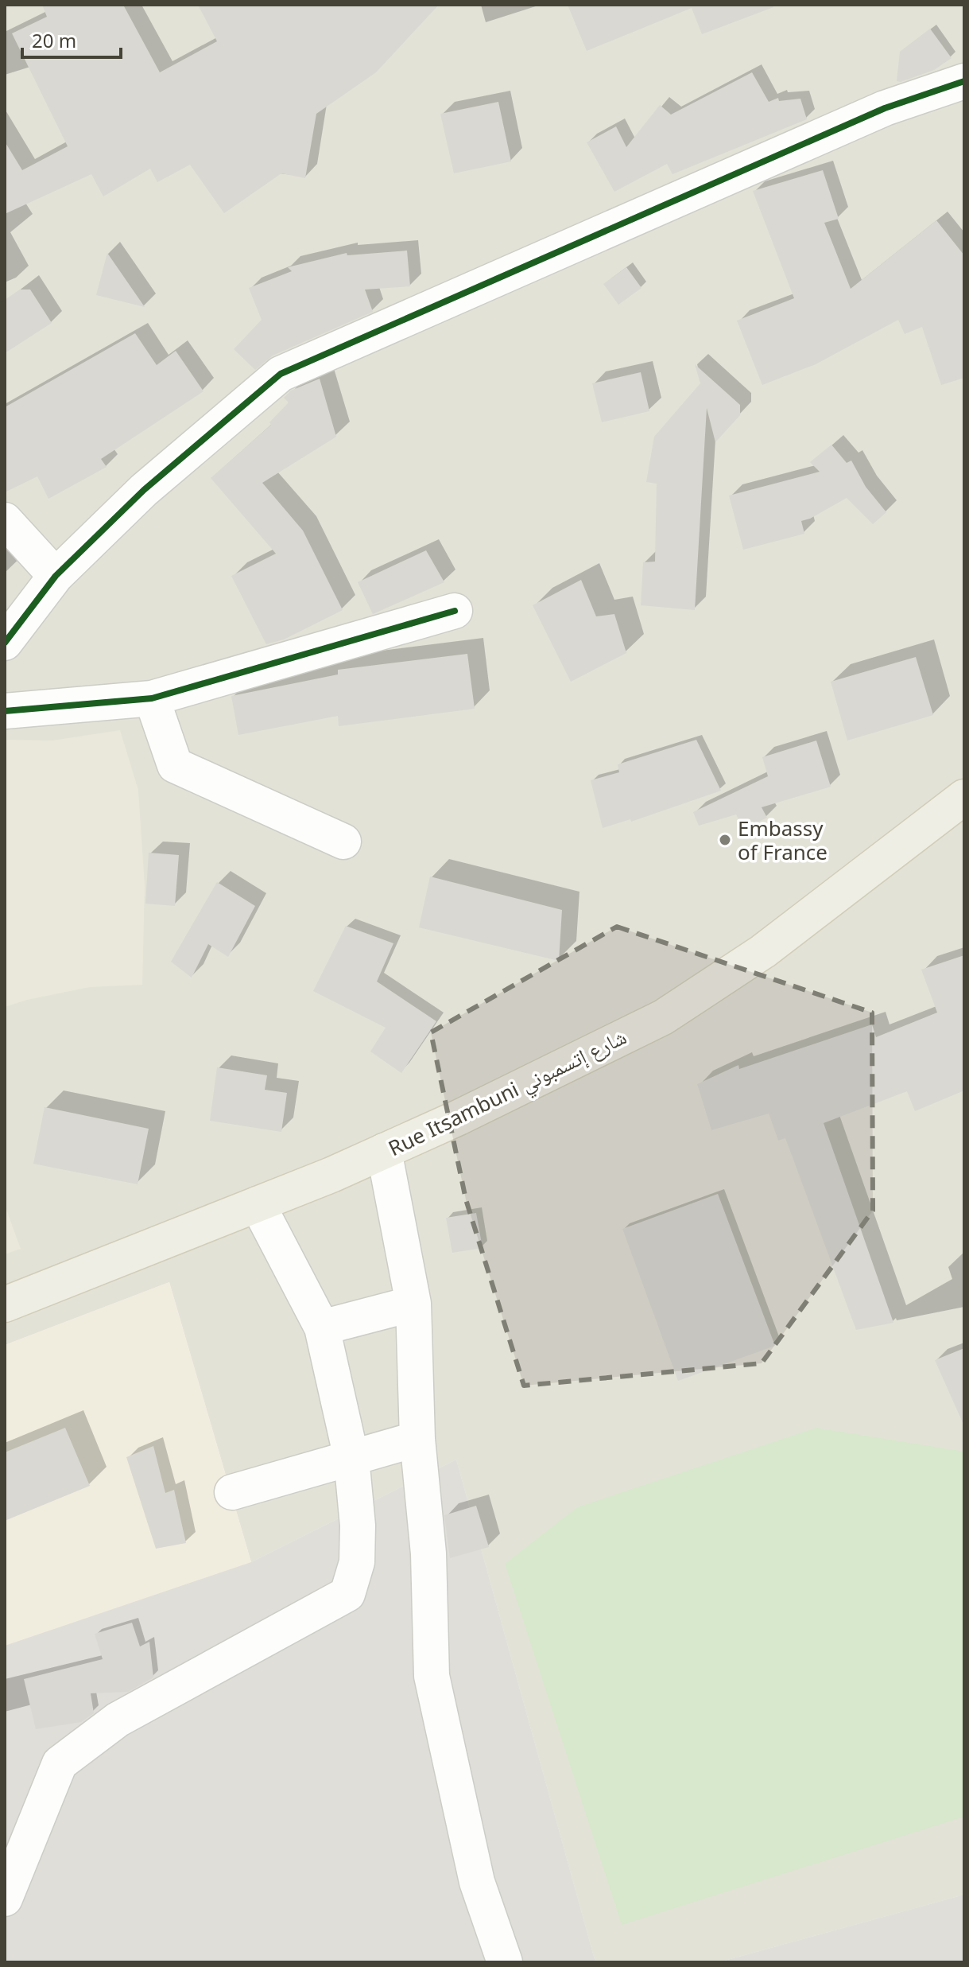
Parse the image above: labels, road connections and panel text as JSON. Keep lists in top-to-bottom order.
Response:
{
  "streets": {
    "main road": ["Rue Itsambuni شارع إتسمبوني"]
  },
  "places": ["Embassy of France"],
  "scale_bar": "20 m"
}
